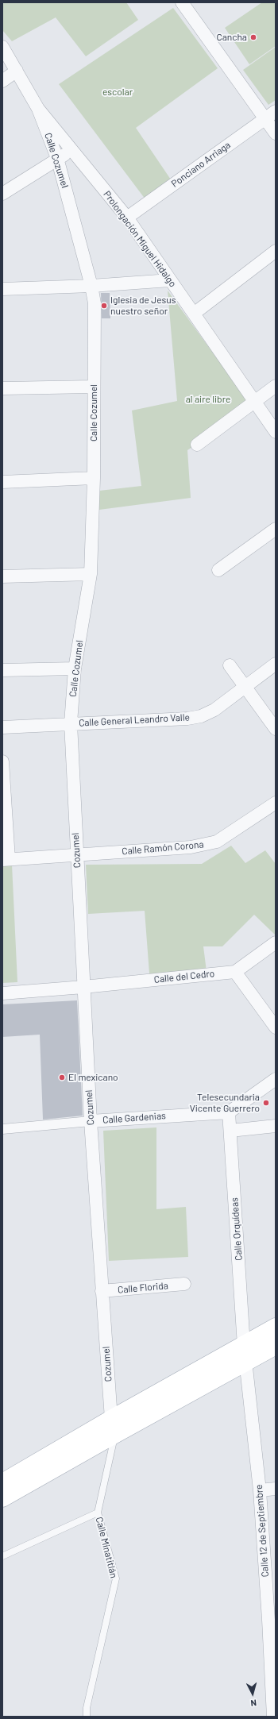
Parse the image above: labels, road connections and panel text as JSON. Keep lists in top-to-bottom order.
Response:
{
  "streets": {
    "street": [
      "Calle Cozumel",
      "Ponciano Arriaga",
      "Prolongación Miguel Hidalgo",
      "Calle General Leandro Valle",
      "Calle Ramón Corona",
      "Cozumel",
      "Calle del Cedro",
      "Calle Gardenias",
      "Calle Orquídeas",
      "Calle Florida",
      "Calle 12 de Septiembre"
    ],
    "lane": ["Calle Minatitlán"]
  },
  "crossings": [
    ["Calle Cozumel", "Prolongación Miguel Hidalgo"],
    ["Calle Cozumel", "Calle General Leandro Valle"],
    ["Calle Cozumel", "Cozumel"],
    ["Ponciano Arriaga", "Prolongación Miguel Hidalgo"],
    ["Calle General Leandro Valle", "Cozumel"],
    ["Calle Ramón Corona", "Cozumel"],
    ["Cozumel", "Calle del Cedro"],
    ["Cozumel", "Calle Gardenias"],
    ["Cozumel", "Calle Florida"],
    ["Cozumel", "Calle Minatitlán"],
    ["Calle Gardenias", "Calle Orquídeas"],
    ["Calle Orquídeas", "Calle 12 de Septiembre"]
  ],
  "parks": ["escolar", "al aire libre"],
  "places": [
    "Cancha",
    "Iglesia de Jesus nuestro señor",
    "El mexicano",
    "Telesecundaria Vicente Guerrero"
  ],
  "north": "bottom"
}
